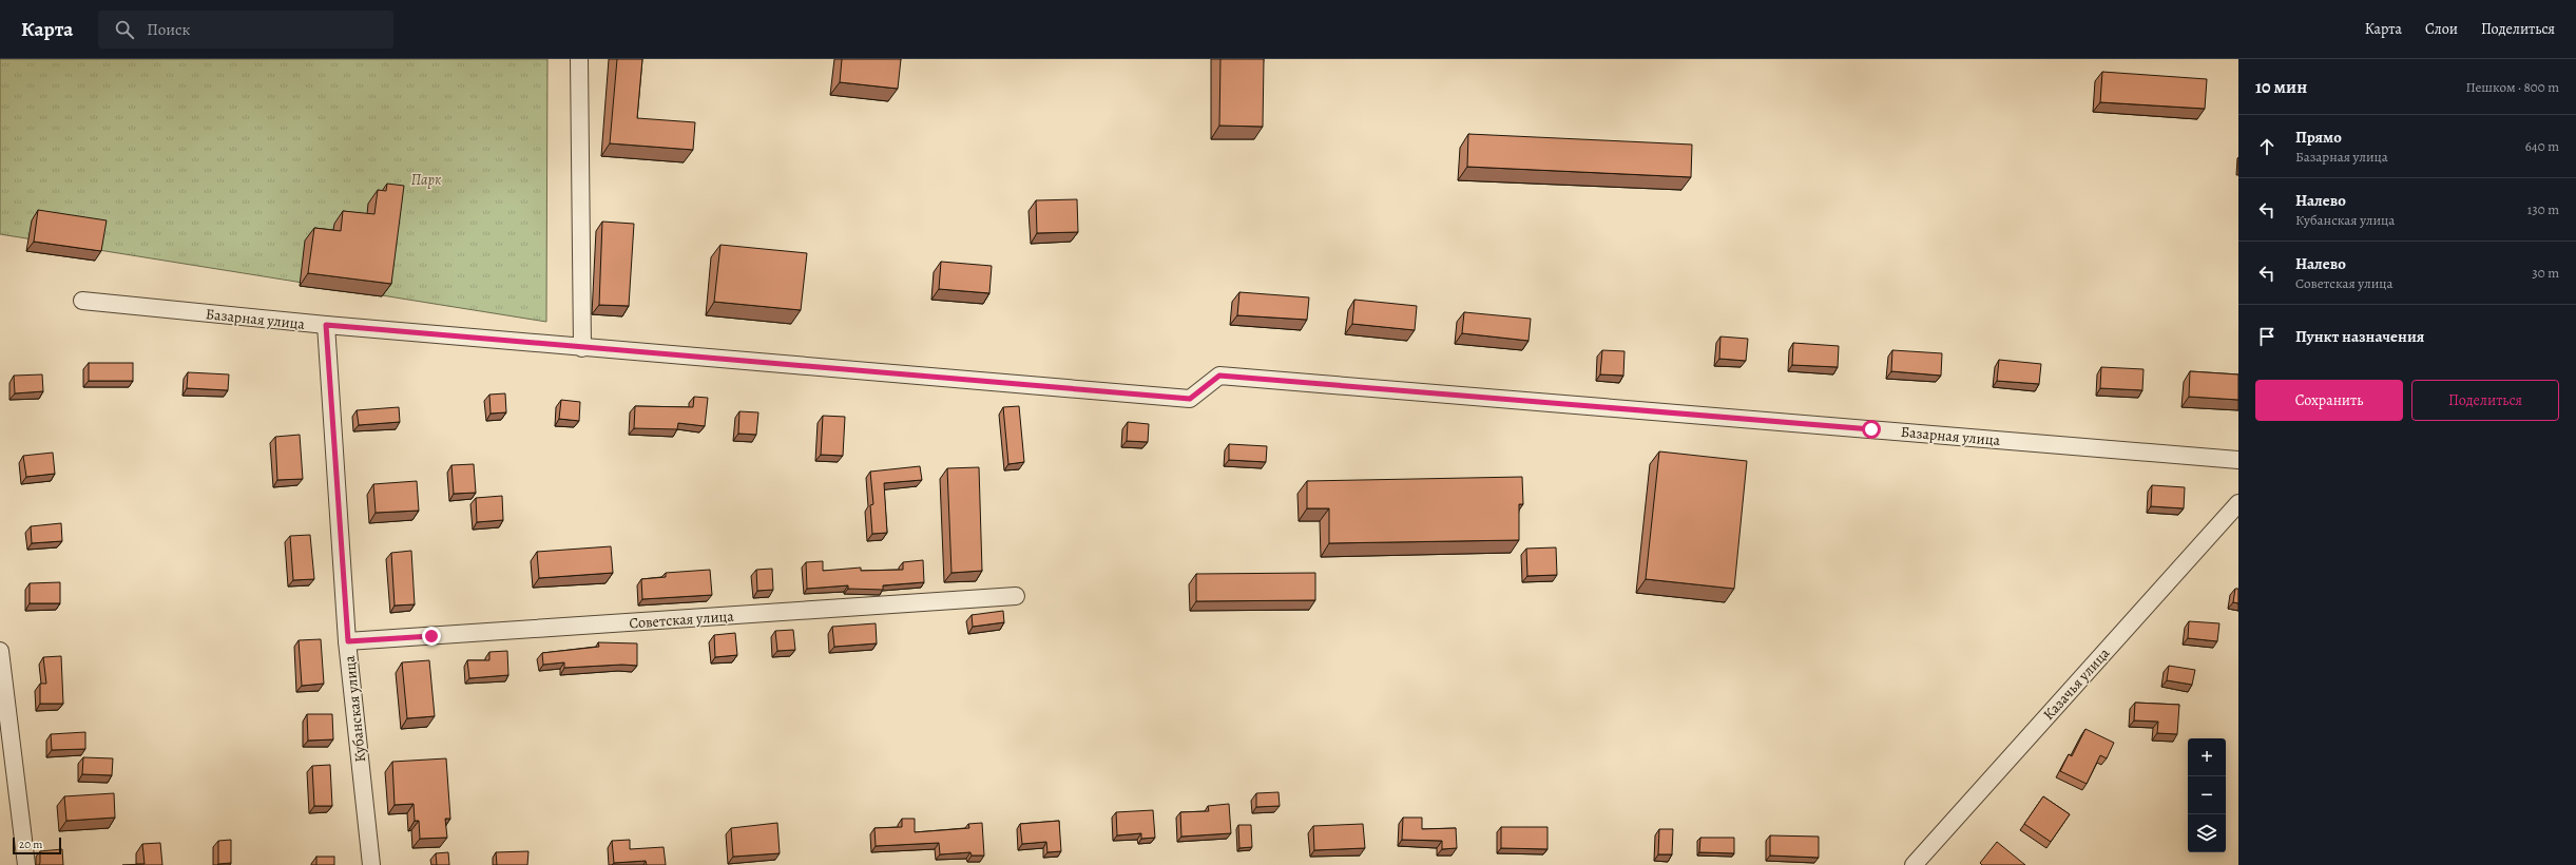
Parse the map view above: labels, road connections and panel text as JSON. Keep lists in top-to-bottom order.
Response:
{
  "streets": {
    "street": [
      "Базарная улица",
      "Советская улица",
      "Казачья улица",
      "Кубанская улица"
    ]
  },
  "crossings": [
    ["Базарная улица", "Кубанская улица"],
    ["Советская улица", "Кубанская улица"]
  ],
  "parks": ["Парк"],
  "scale_bar": "20 m",
  "page": {
    "header": "Карта",
    "search": "Поиск",
    "nav": ["Карта", "Слои", "Поделиться"],
    "heading": ["10 мин", "Пешком · 800 m"],
    "list": [
      ["Прямо", "Базарная улица", "640 m"],
      ["Налево", "Кубанская улица", "130 m"],
      ["Налево", "Советская улица", "30 m"],
      "Пункт назначения"
    ],
    "buttons": ["Сохранить", "Поделиться"],
    "map_buttons": ["+", "−"],
    "scale": "20 m"
  }
}
